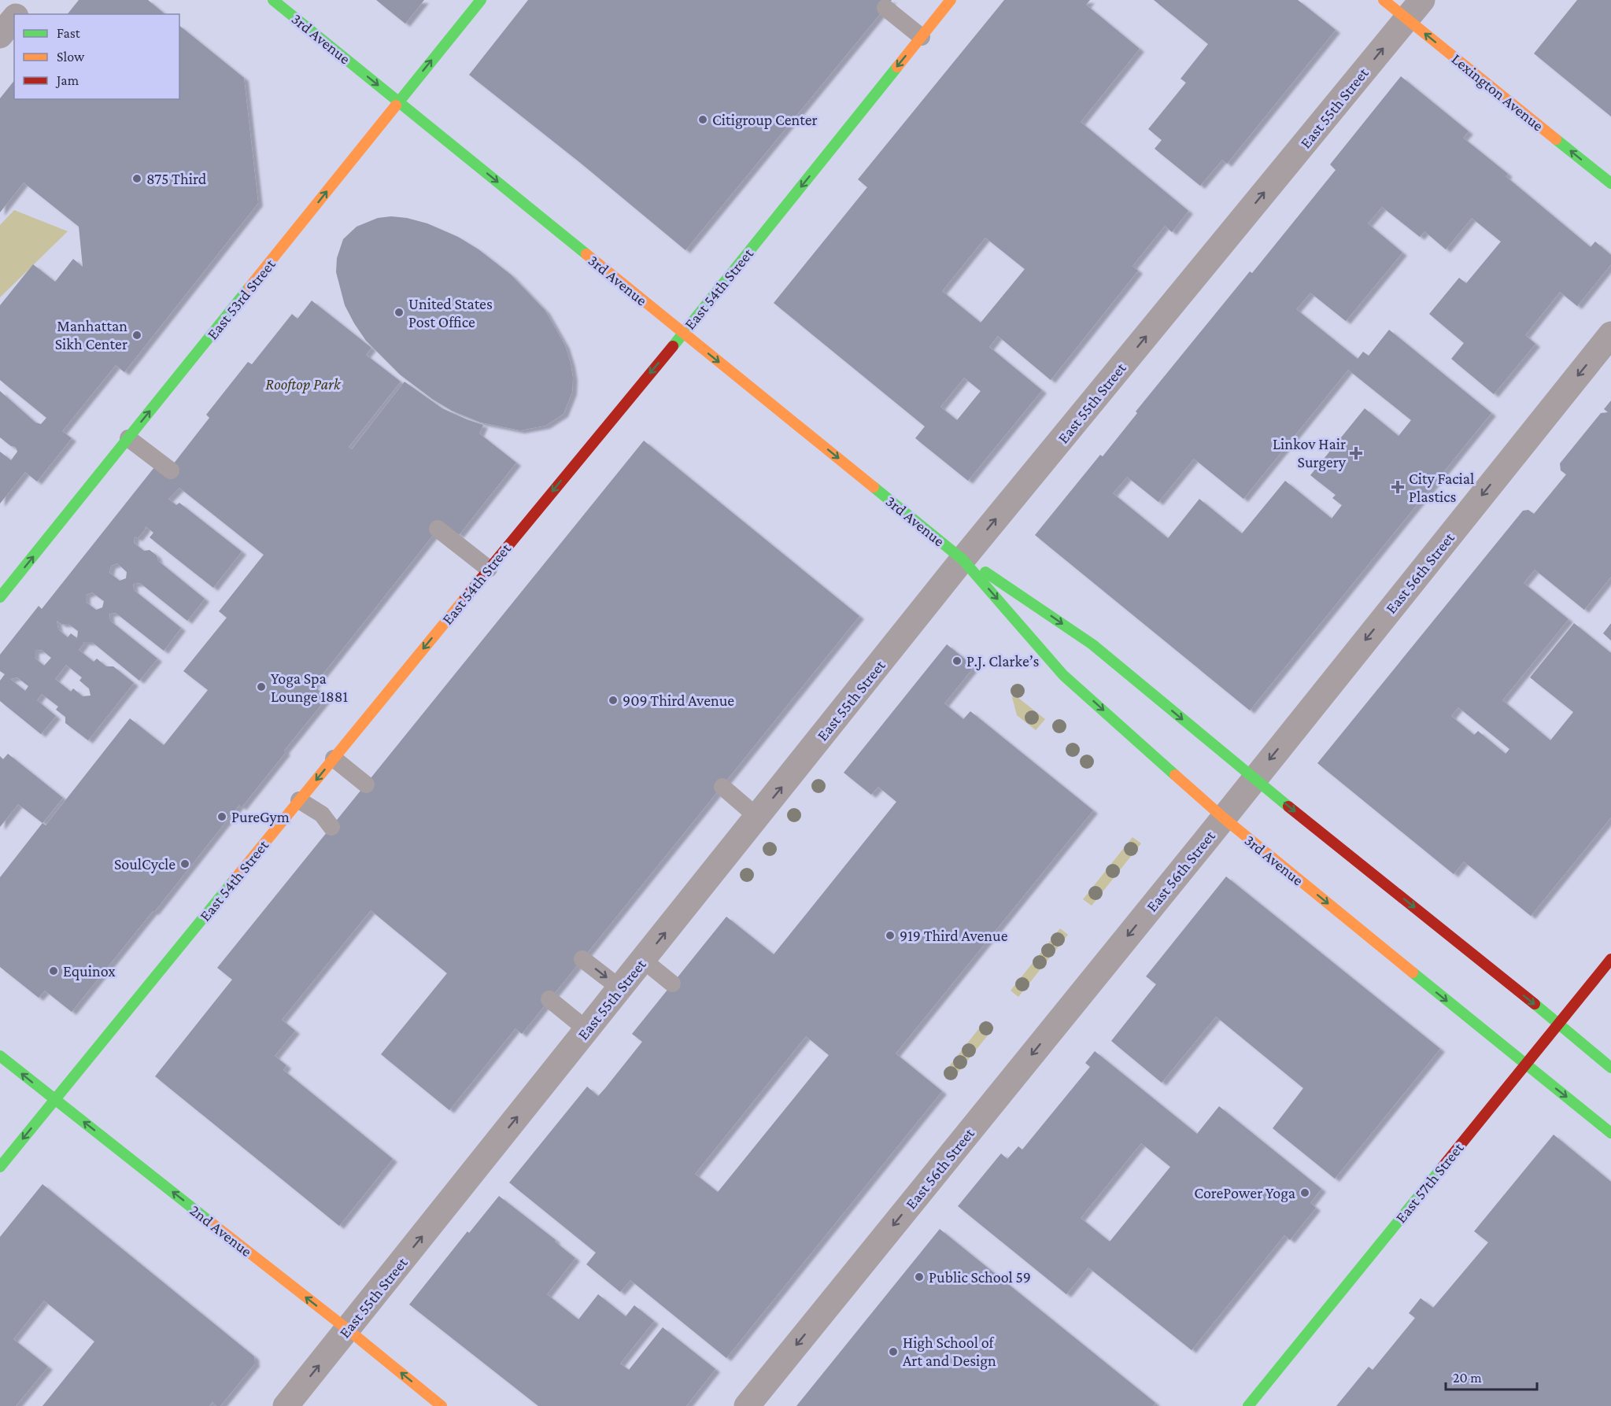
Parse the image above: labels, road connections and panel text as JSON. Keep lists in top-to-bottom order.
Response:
{
  "streets": {
    "main road": [
      "3rd Avenue",
      "Lexington Avenue",
      "East 54th Street",
      "East 53rd Street",
      "East 57th Street",
      "2nd Avenue"
    ],
    "street": ["East 55th Street", "East 56th Street"]
  },
  "crossings": [
    ["3rd Avenue", "East 55th Street"],
    ["3rd Avenue", "East 54th Street"],
    ["3rd Avenue", "East 53rd Street"],
    ["3rd Avenue", "East 56th Street"],
    ["3rd Avenue", "East 57th Street"],
    ["Lexington Avenue", "East 55th Street"],
    ["East 55th Street", "2nd Avenue"],
    ["East 54th Street", "2nd Avenue"]
  ],
  "one_way": [
    "3rd Avenue",
    "Lexington Avenue",
    "East 55th Street",
    "East 54th Street",
    "East 53rd Street",
    "East 56th Street",
    "2nd Avenue"
  ],
  "parks": ["Rooftop Park"],
  "places": {
    "other": [
      "Citigroup Center",
      "875 Third",
      "United States Post Office",
      "Manhattan Sikh Center",
      "P.J. Clarke’s",
      "Yoga Spa Lounge 1881",
      "909 Third Avenue",
      "PureGym",
      "SoulCycle",
      "919 Third Avenue",
      "Equinox",
      "CorePower Yoga",
      "Public School 59",
      "High School of Art and Design"
    ],
    "health": ["Linkov Hair Surgery", "City Facial Plastics"]
  },
  "legend": ["Fast", "Slow", "Jam"],
  "scale_bar": "20 m"
}
